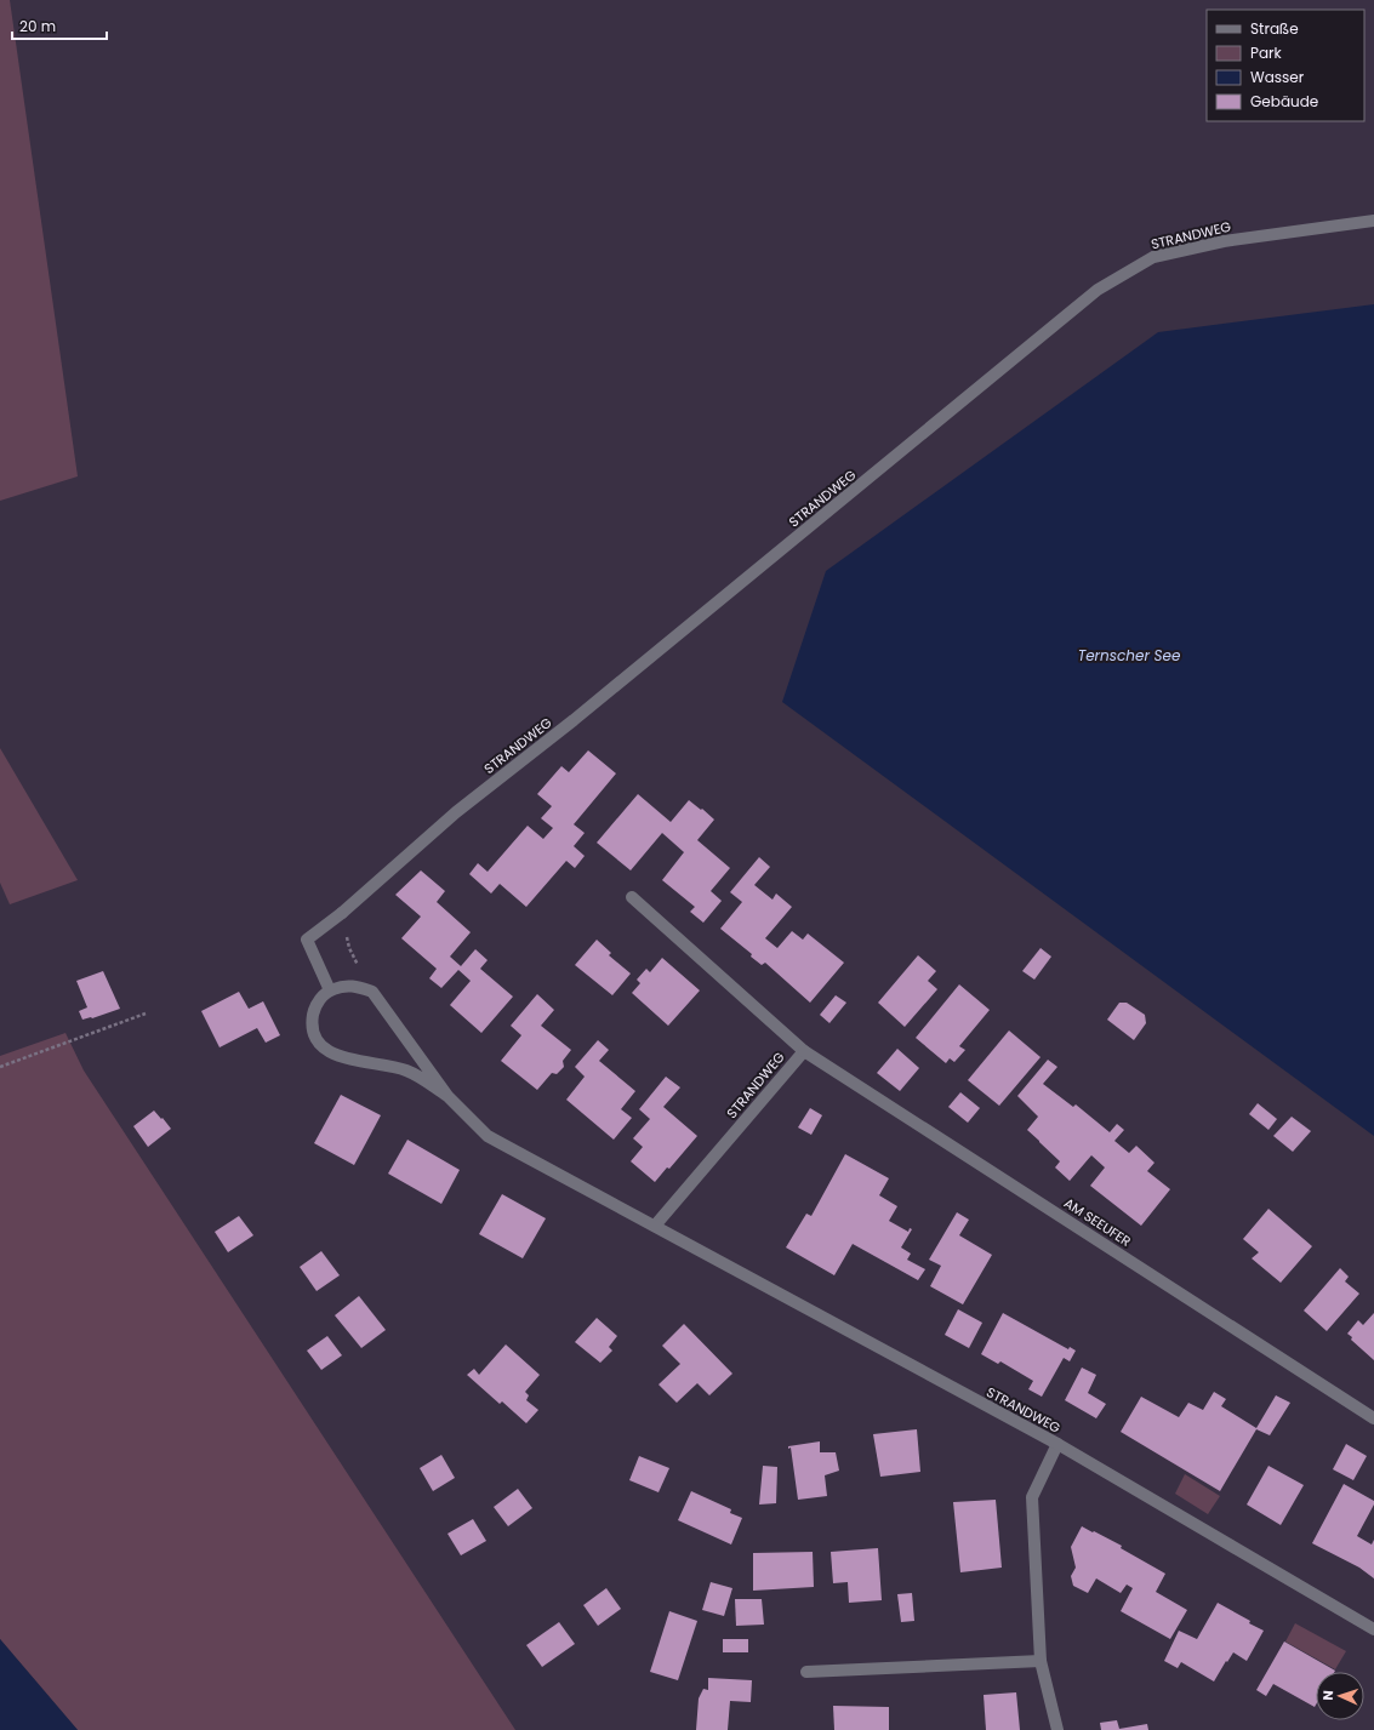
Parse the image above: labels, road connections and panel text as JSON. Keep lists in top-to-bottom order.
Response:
{
  "streets": {
    "street": ["STRANDWEG", "AM SEEUFER"]
  },
  "crossings": [
    ["STRANDWEG", "AM SEEUFER"]
  ],
  "water": ["Ternscher See"],
  "legend": [
    "Straße",
    "Park",
    "Wasser",
    "Gebäude"
  ],
  "scale_bar": "20 m",
  "north": "left"
}
